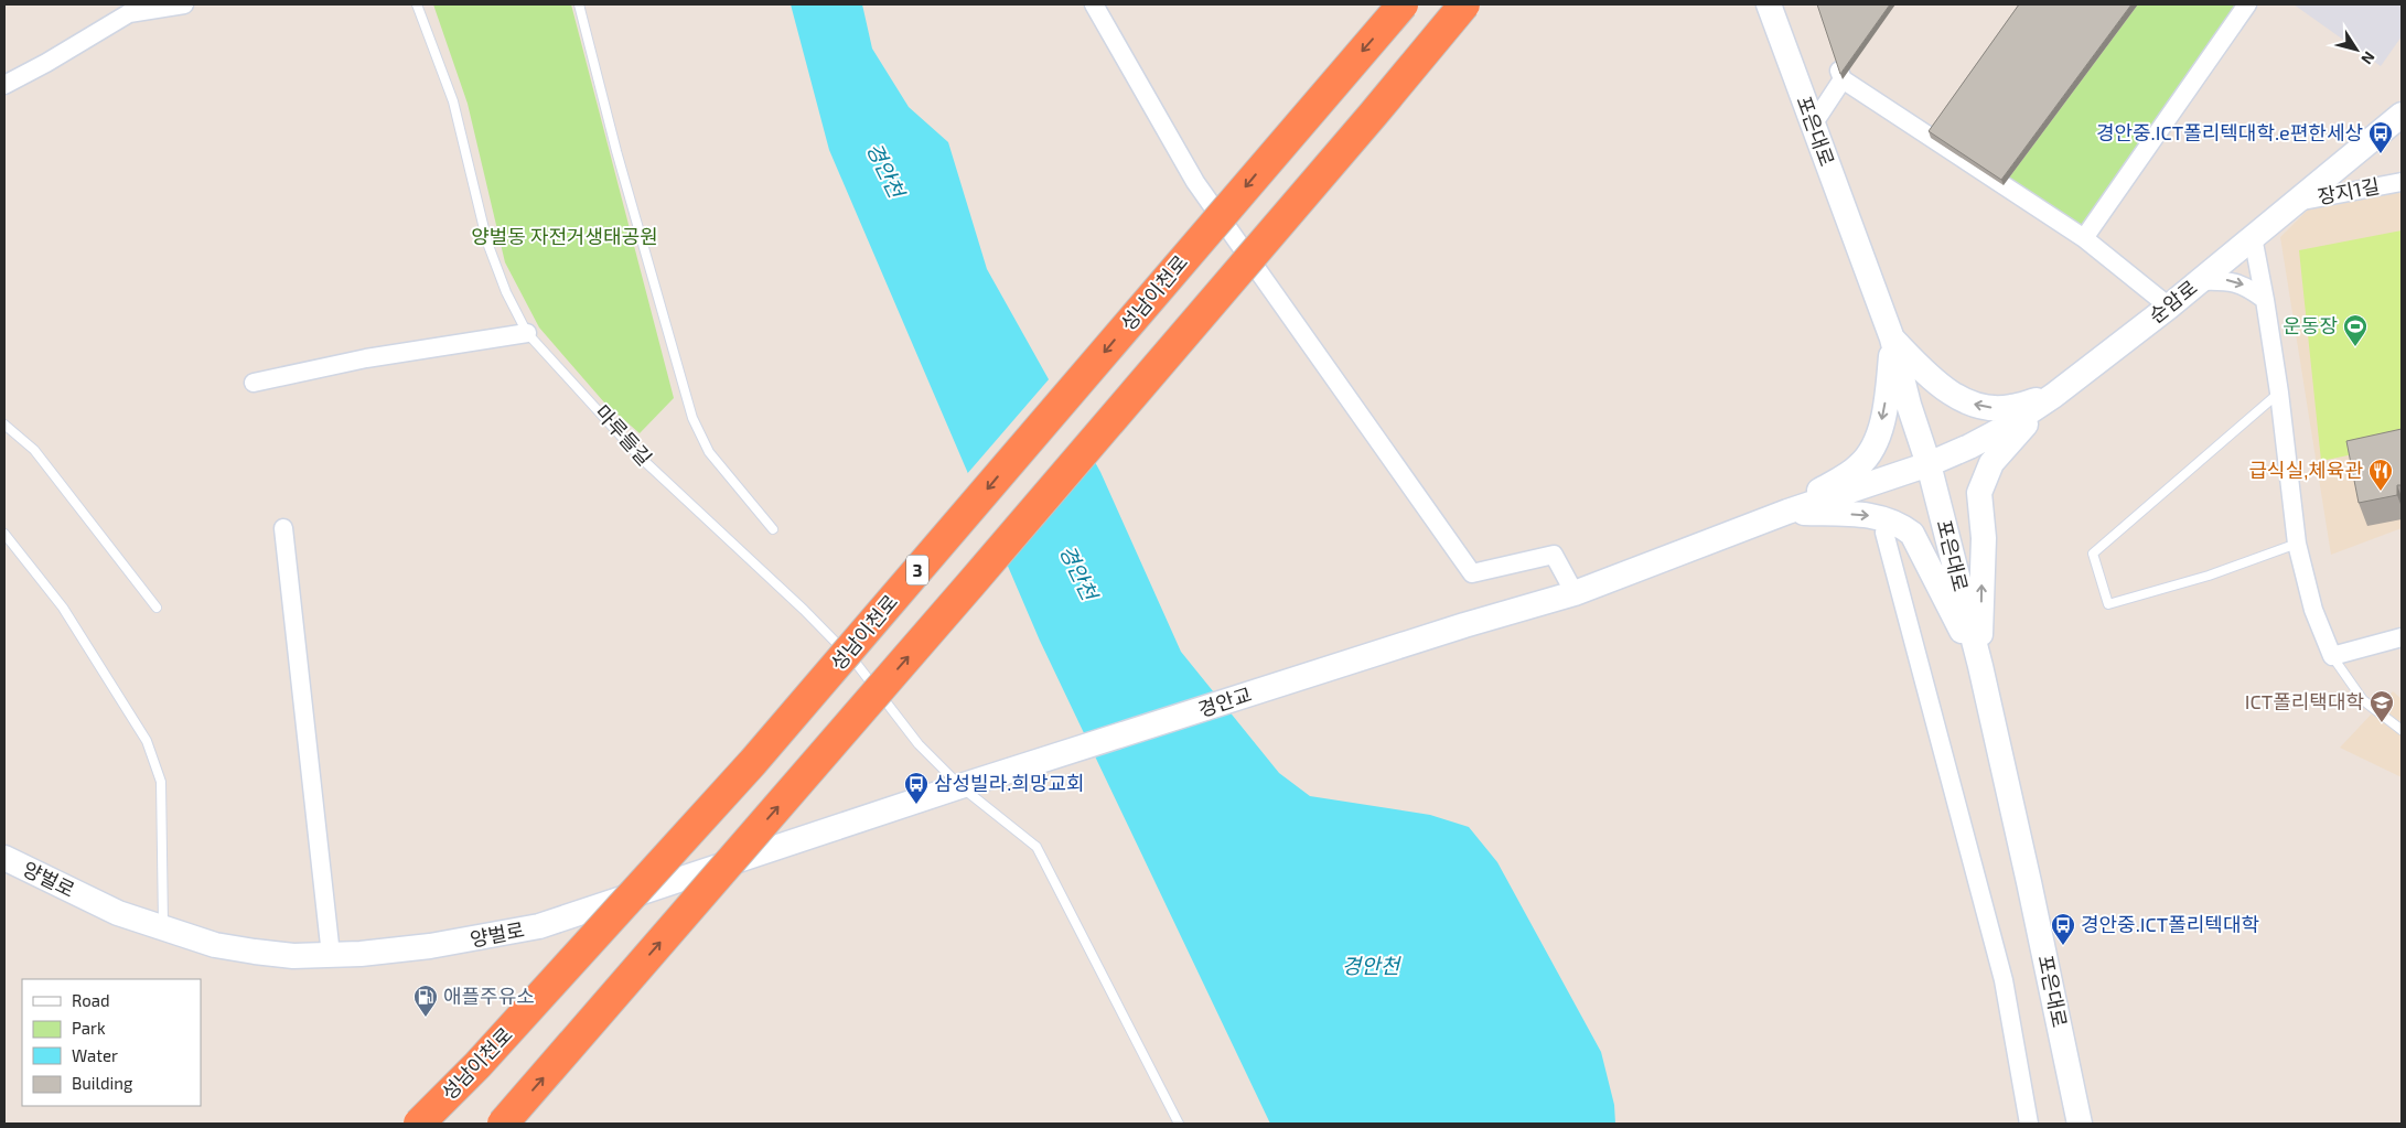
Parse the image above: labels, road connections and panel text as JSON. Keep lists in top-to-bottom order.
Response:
{
  "streets": {
    "highway": ["성남이천로", "3"],
    "street": [
      "포은대로",
      "장지1길",
      "순암로",
      "경안교",
      "양벌로"
    ],
    "lane": ["마루들길"]
  },
  "crossings": [
    ["포은대로", "순암로"],
    ["장지1길", "순암로"],
    ["순암로", "경안교"],
    ["마루들길", "양벌로"],
    ["경안교", "양벌로"]
  ],
  "water": ["경안천"],
  "parks": ["양벌동 자전거생태공원"],
  "places": {
    "bus stop": ["경안중.ICT폴리텍대학.e편한세상", "삼성빌라.희망교회", "경안중.ICT폴리텍대학"],
    "sports": ["운동장"],
    "restaurant": ["급식실,체육관"],
    "school or university": ["ICT폴리택대학"],
    "fuel station": ["애플주유소"]
  },
  "legend": [
    "Road",
    "Park",
    "Water",
    "Building"
  ],
  "north": "bottom right"
}
